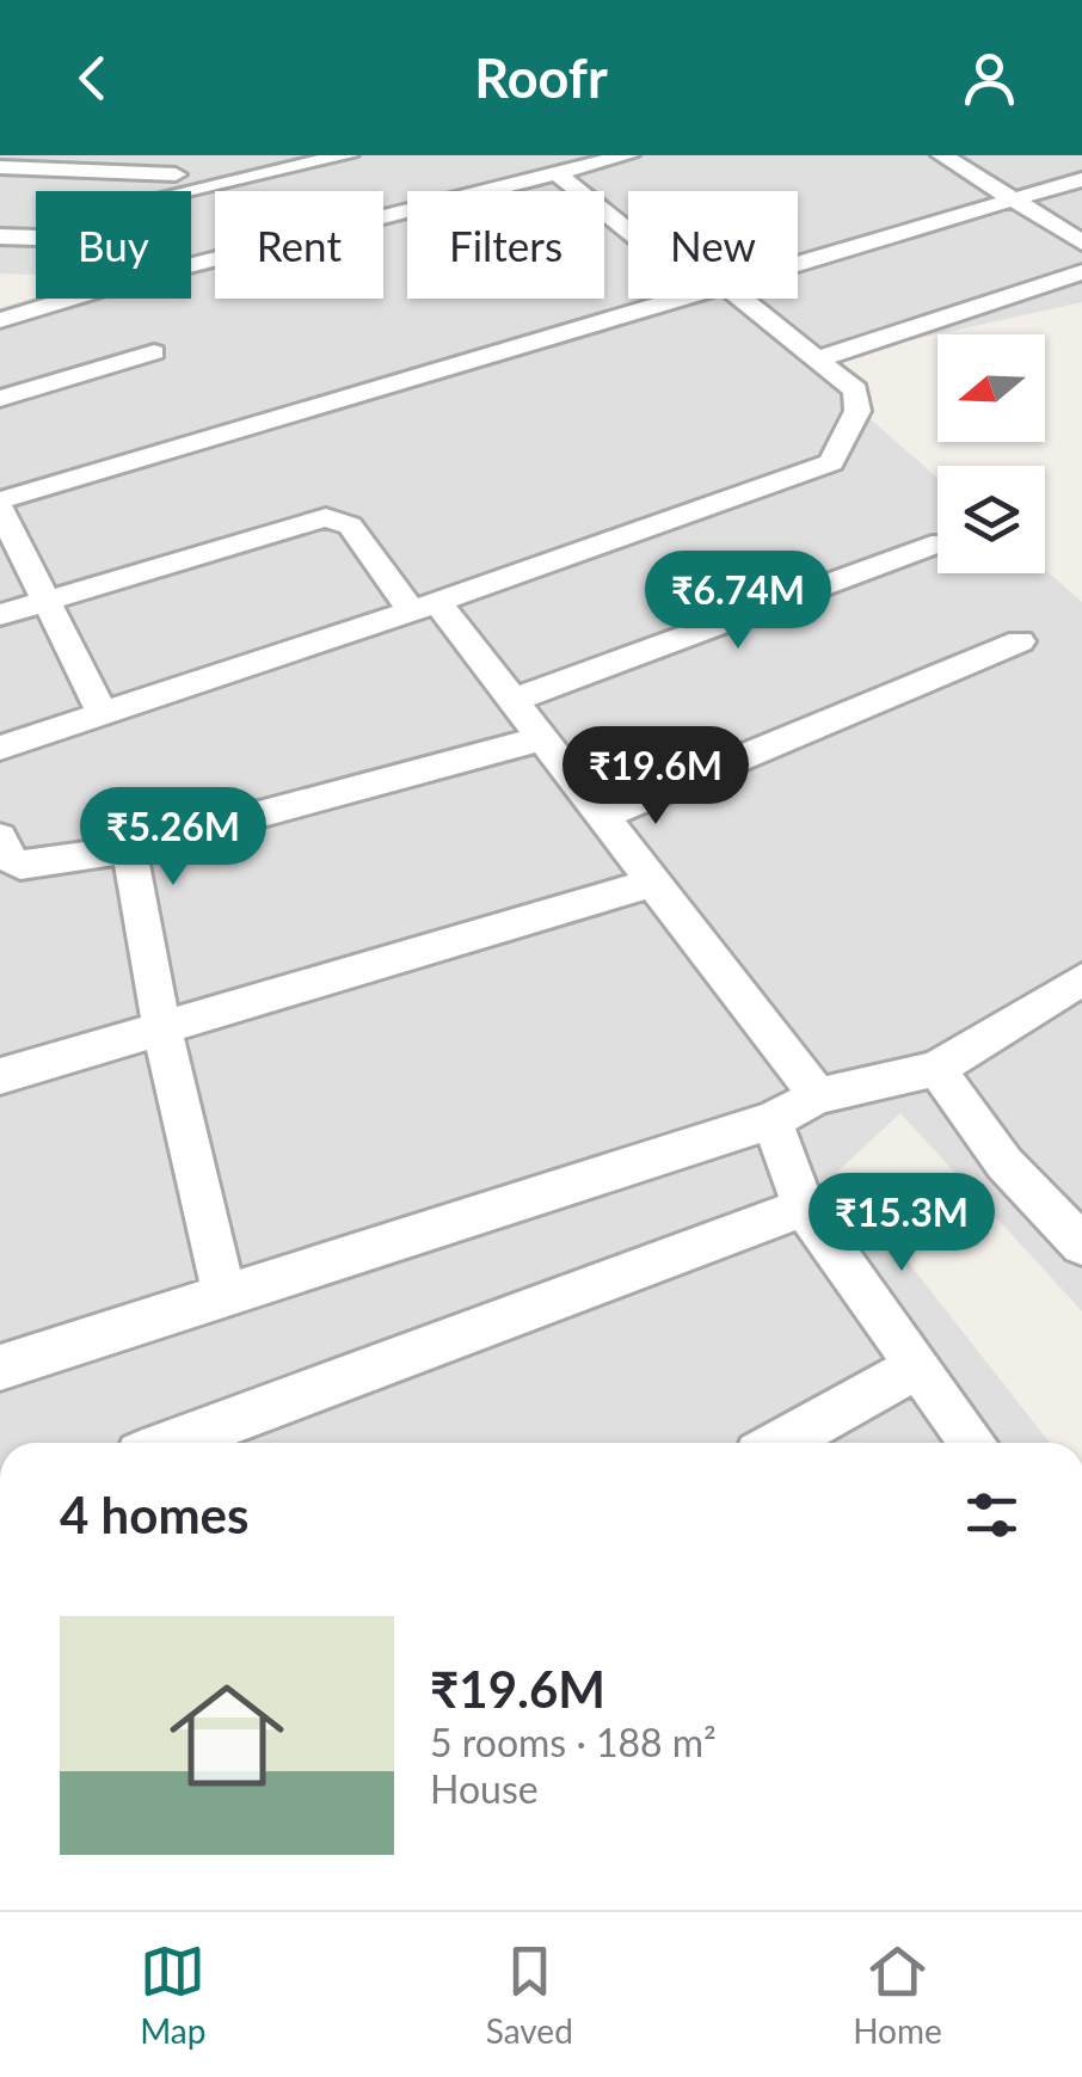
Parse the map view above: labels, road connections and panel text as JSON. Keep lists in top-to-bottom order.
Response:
{
  "north": "left",
  "page": {
    "header": "Roofr",
    "chip": [
      "Buy",
      "Rent",
      "Filters",
      "New"
    ],
    "price": [
      "₹6.74M",
      "₹19.6M",
      "₹5.26M",
      "₹15.3M"
    ],
    "heading": "4 homes",
    "list": [
      {
        "name": "₹19.6M",
        "note": "5 rooms · 188 m² · House"
      }
    ],
    "tabs": ["Map", "Saved", "Home"]
  }
}
